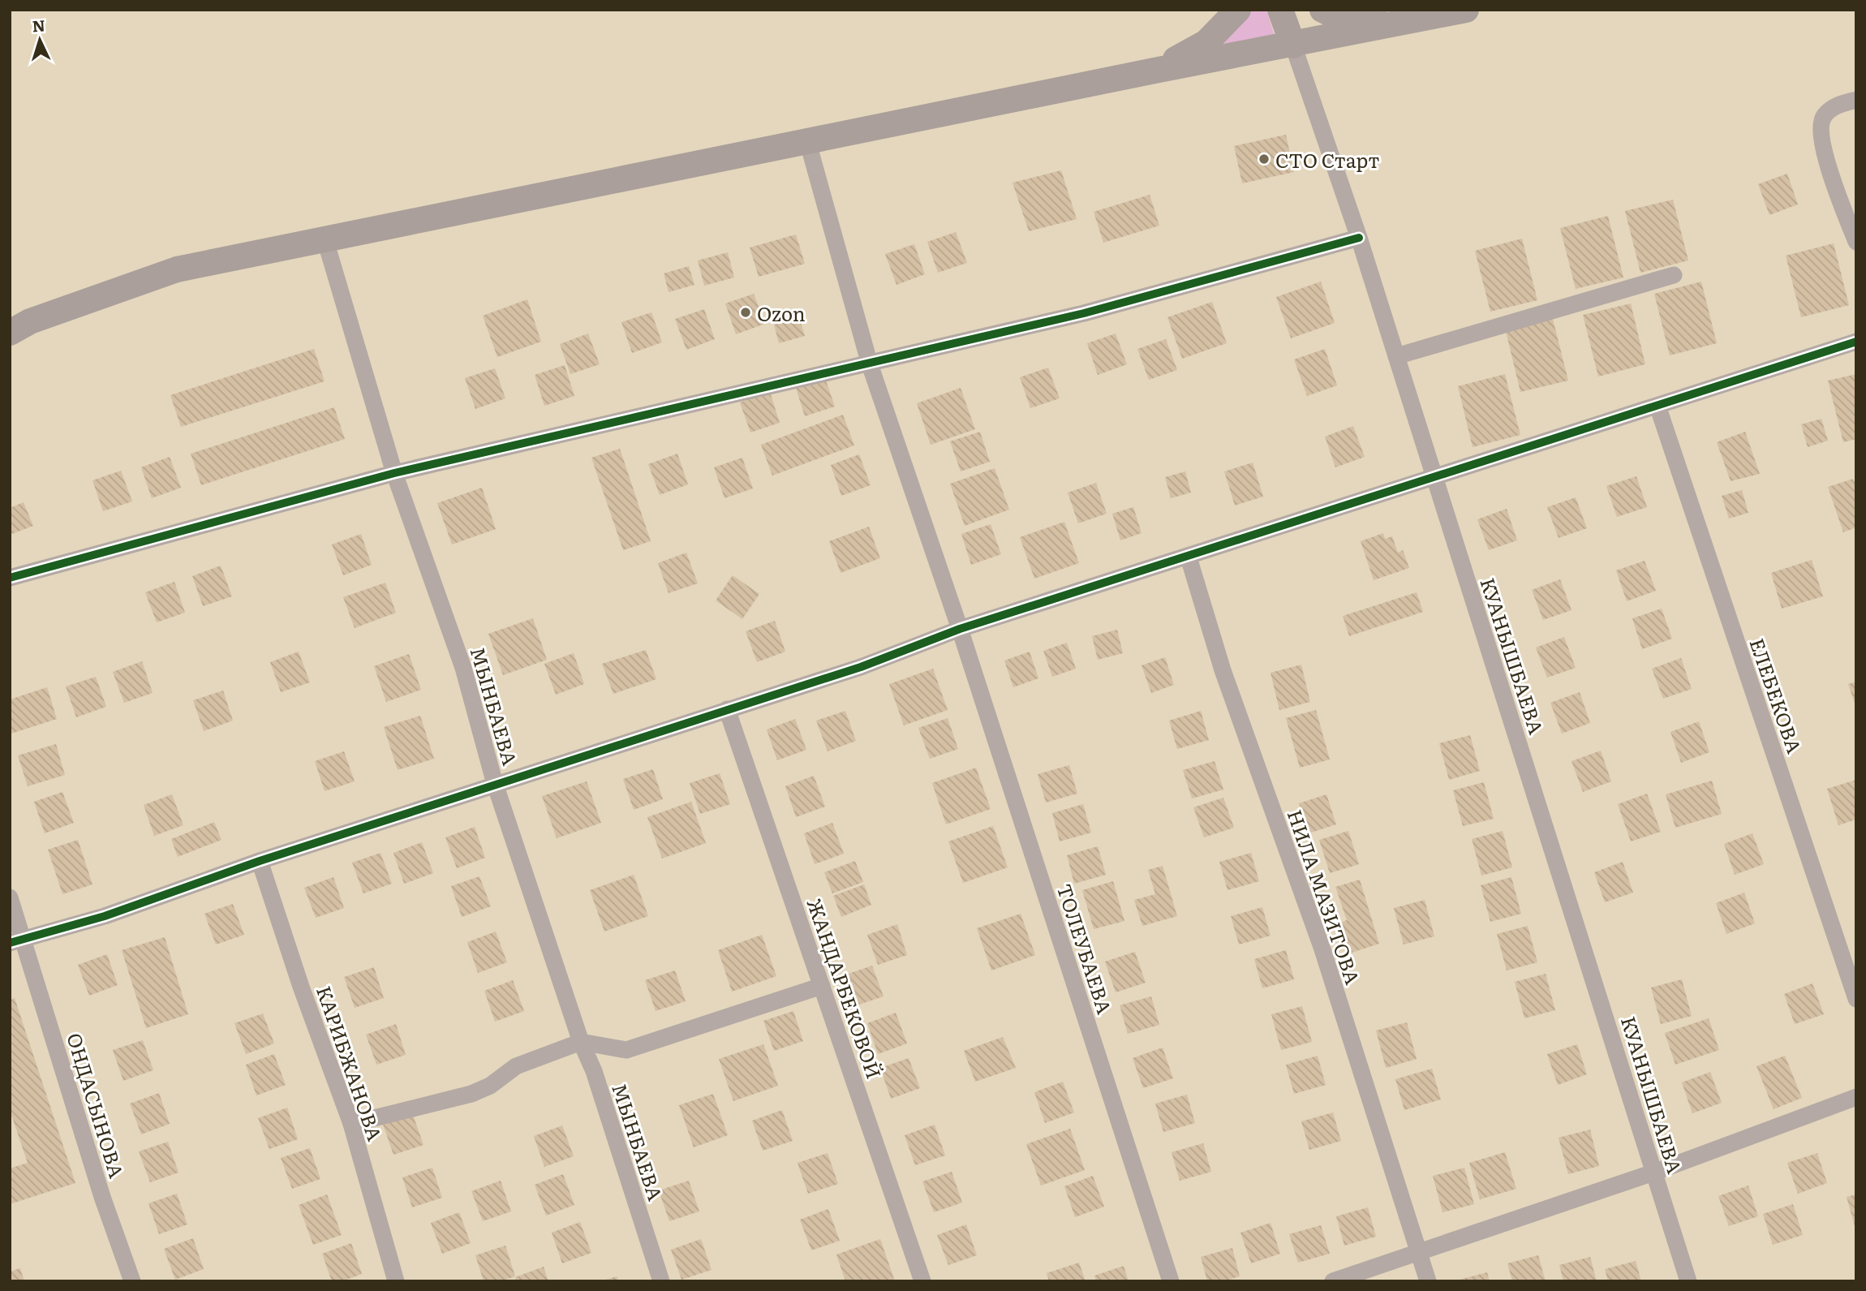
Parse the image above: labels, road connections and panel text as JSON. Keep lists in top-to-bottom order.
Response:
{
  "streets": {
    "street": [
      "КУАНЫШБАЕВА",
      "ЕЛЕБЕКОВА",
      "МЫНБАЕВА",
      "НИЛА МАЗИТОВА",
      "ТОЛЕУБАЕВА",
      "ЖАНДАРБЕКОВОЙ",
      "КАРИБЖАНОВА",
      "ОНДАСЫНОВА"
    ]
  },
  "places": ["СТО Старт", "Ozon"],
  "north": "top"
}
